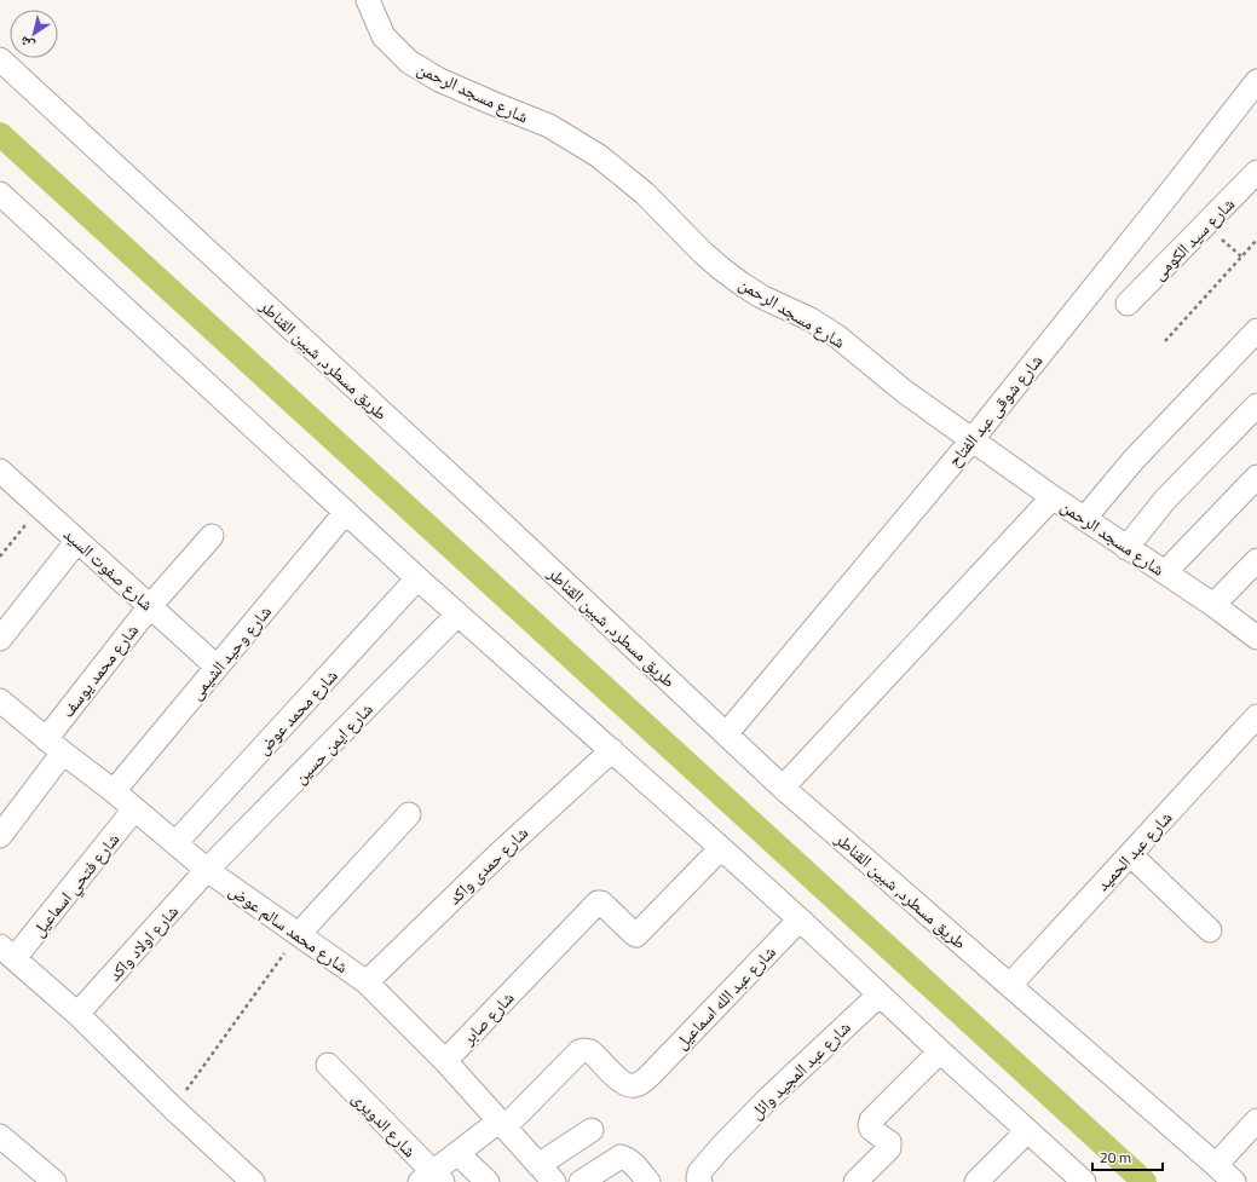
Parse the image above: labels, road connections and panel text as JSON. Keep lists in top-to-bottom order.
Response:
{
  "streets": {
    "street": [
      "شارع مسجد الرحمن",
      "شارع سيد الكومى",
      "طريق مسطرد, شبين القناطر",
      "شارع شوقى عبد الفتاح",
      "شارع صفوت السيد",
      "شارع وحيد الشيمى",
      "شارع محمد يوسف",
      "شارع محمد عوض",
      "شارع ايمن حسين",
      "شارع عبد الحميد",
      "شارع حمدى واكد",
      "شارع فتحي اسماعيل",
      "شارع محمد سالم عوض",
      "شارع اولاد واكد",
      "شارع عبد الله اسماعيل",
      "شارع صابر",
      "شارع عبد المجيد وائل",
      "شارع الدويرى"
    ]
  },
  "crossings": [
    ["شارع مسجد الرحمن", "شارع شوقى عبد الفتاح"],
    ["طريق مسطرد, شبين القناطر", "شارع شوقى عبد الفتاح"],
    ["طريق مسطرد, شبين القناطر", "شارع عبد الحميد"],
    ["شارع صفوت السيد", "شارع وحيد الشيمى"],
    ["شارع صفوت السيد", "شارع محمد يوسف"],
    ["شارع وحيد الشيمى", "شارع محمد سالم عوض"],
    ["شارع محمد يوسف", "شارع محمد سالم عوض"],
    ["شارع محمد عوض", "شارع محمد سالم عوض"],
    ["شارع ايمن حسين", "شارع محمد سالم عوض"],
    ["شارع ايمن حسين", "شارع اولاد واكد"],
    ["شارع حمدى واكد", "شارع محمد سالم عوض"],
    ["شارع فتحي اسماعيل", "شارع محمد سالم عوض"],
    ["شارع محمد سالم عوض", "شارع اولاد واكد"],
    ["شارع محمد سالم عوض", "شارع عبد الله اسماعيل"],
    ["شارع محمد سالم عوض", "شارع صابر"]
  ],
  "scale_bar": "20 m",
  "north": "bottom left"
}
